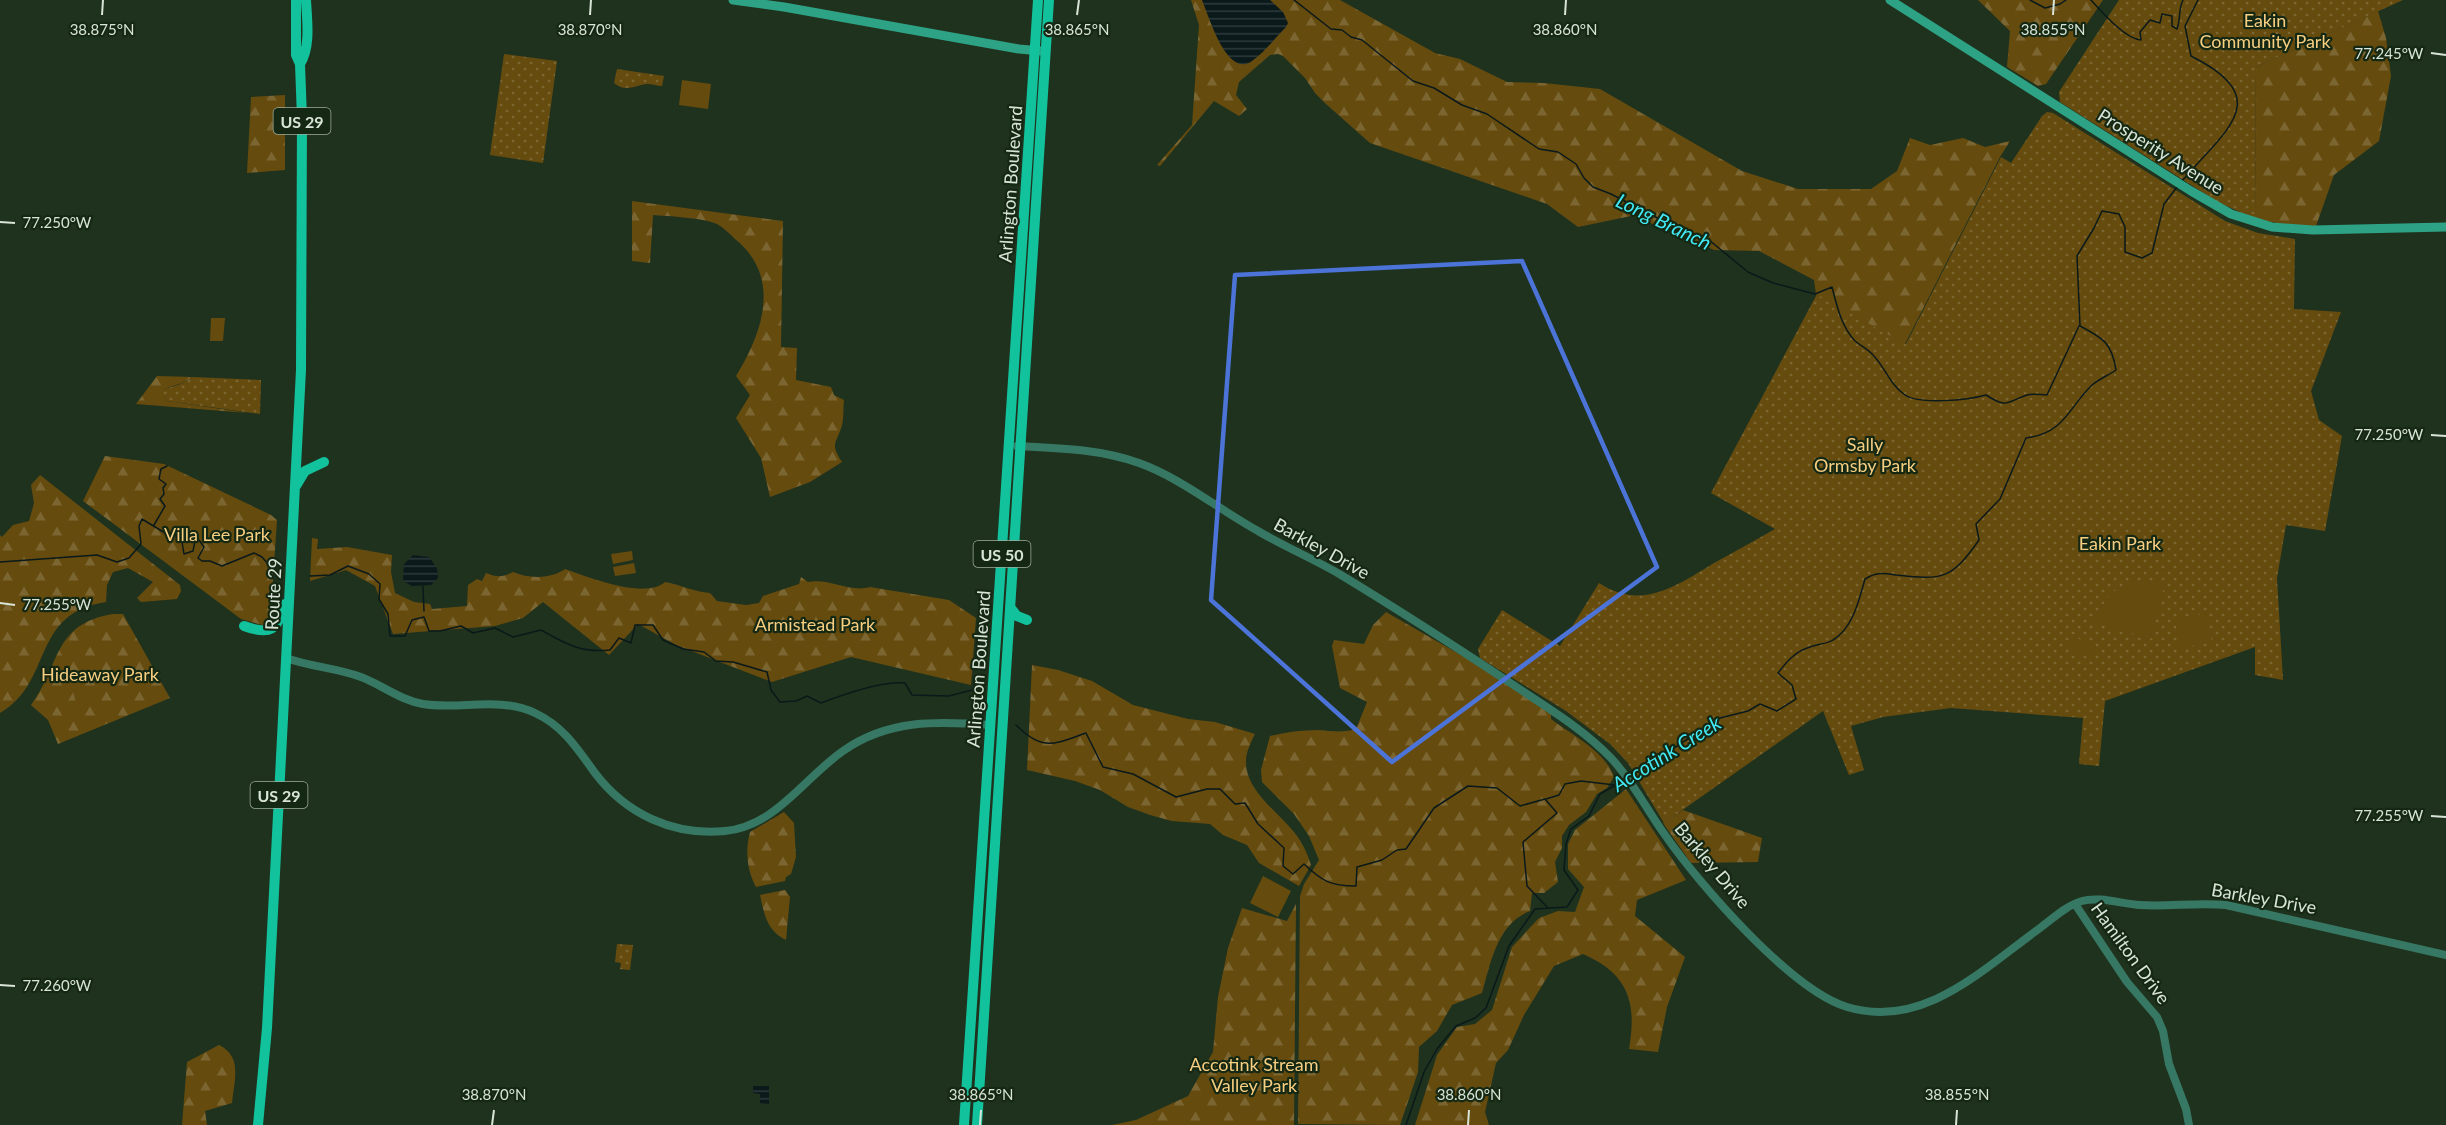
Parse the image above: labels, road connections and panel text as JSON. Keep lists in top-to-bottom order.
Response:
{
  "streets": {
    "main road": [
      "US 29",
      "Prosperity Avenue",
      "Arlington Boulevard",
      "US 50",
      "Route 29"
    ],
    "street": ["Barkley Drive", "Hamilton Drive"]
  },
  "crossings": [
    ["Arlington Boulevard", "Barkley Drive"],
    ["Barkley Drive", "Hamilton Drive"]
  ],
  "water": ["Long Branch", "Accotink Creek"],
  "parks": [
    "Eakin Community Park",
    "Sally Ormsby Park",
    "Villa Lee Park",
    "Eakin Park",
    "Armistead Park",
    "Hideaway Park",
    "Accotink Stream Valley Park"
  ],
  "coordinates": [
    "38.875°N",
    "38.870°N",
    "38.865°N",
    "38.860°N",
    "38.855°N",
    "77.245°W",
    "77.250°W",
    "77.255°W",
    "77.260°W"
  ]
}
